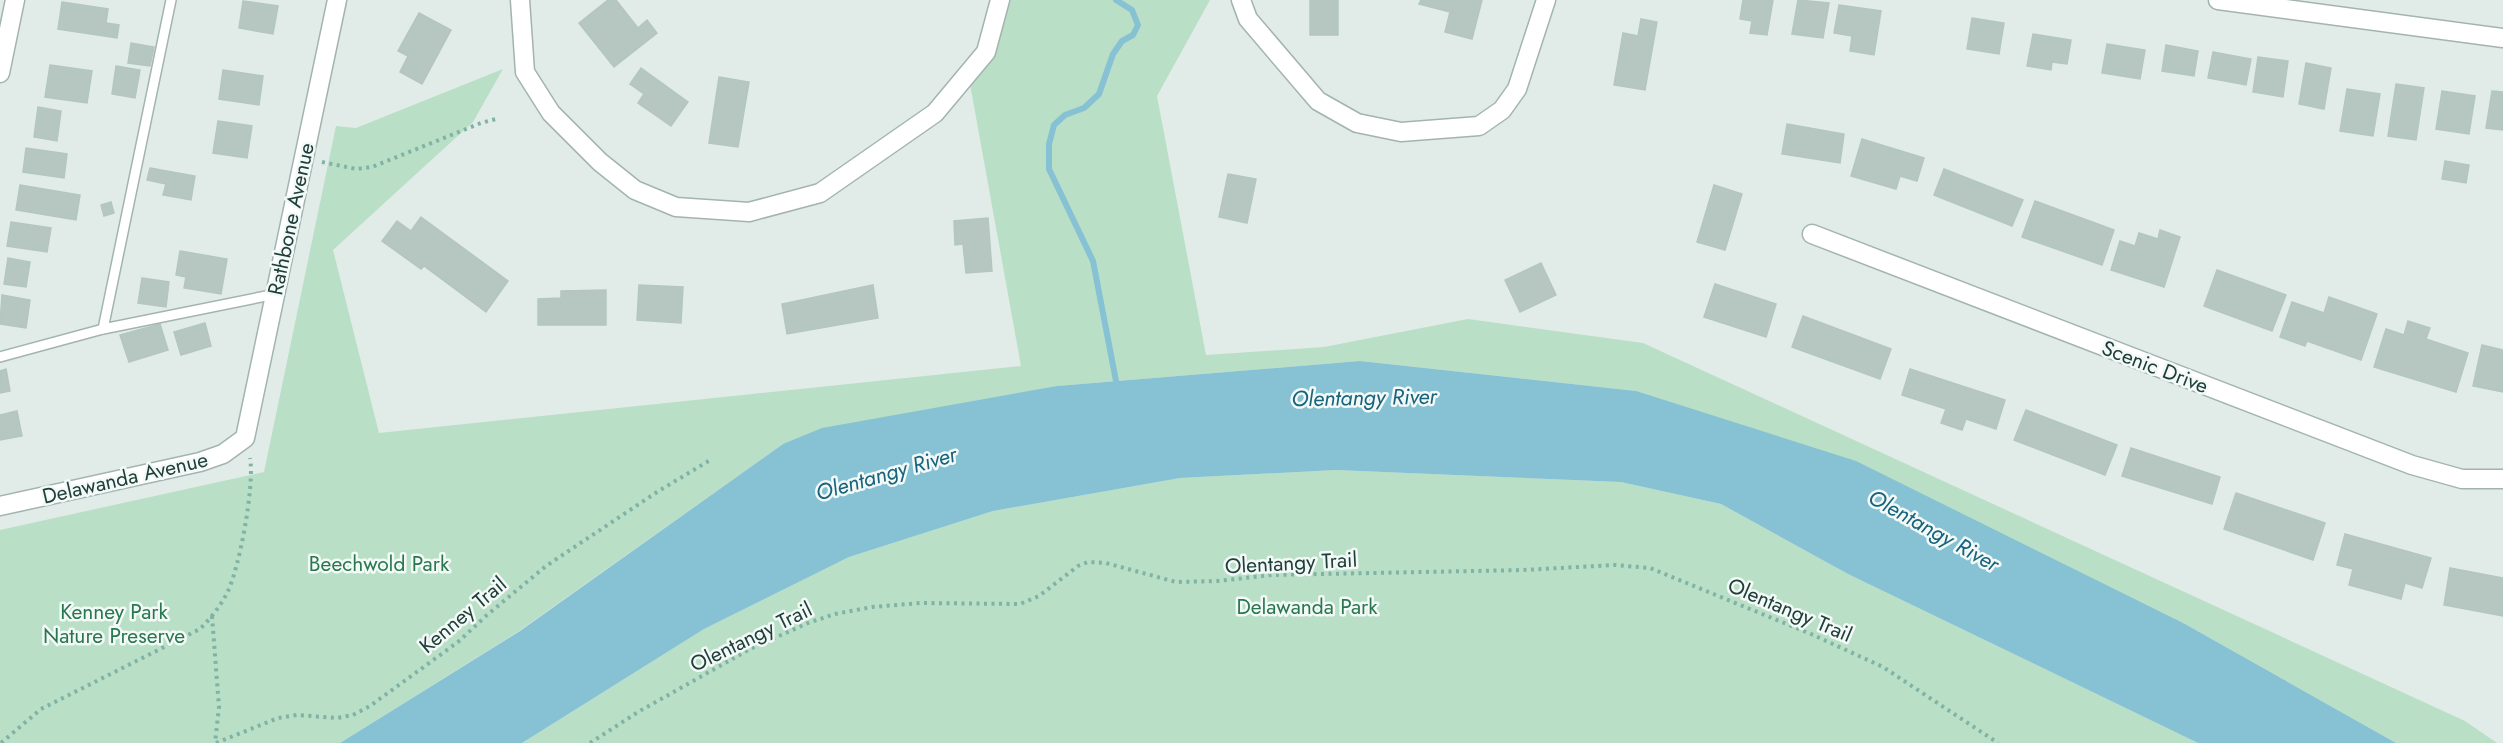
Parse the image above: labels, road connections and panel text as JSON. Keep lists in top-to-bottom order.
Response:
{
  "streets": {
    "street": ["Rathbone Avenue", "Scenic Drive", "Delawanda Avenue"],
    "path": ["Olentangy Trail", "Kenney Trail"]
  },
  "crossings": [
    ["Rathbone Avenue", "Delawanda Avenue"]
  ],
  "water": ["Olentangy River"],
  "parks": ["Beechwold Park", "Delawanda Park", "Kenney Park Nature Preserve"]
}
